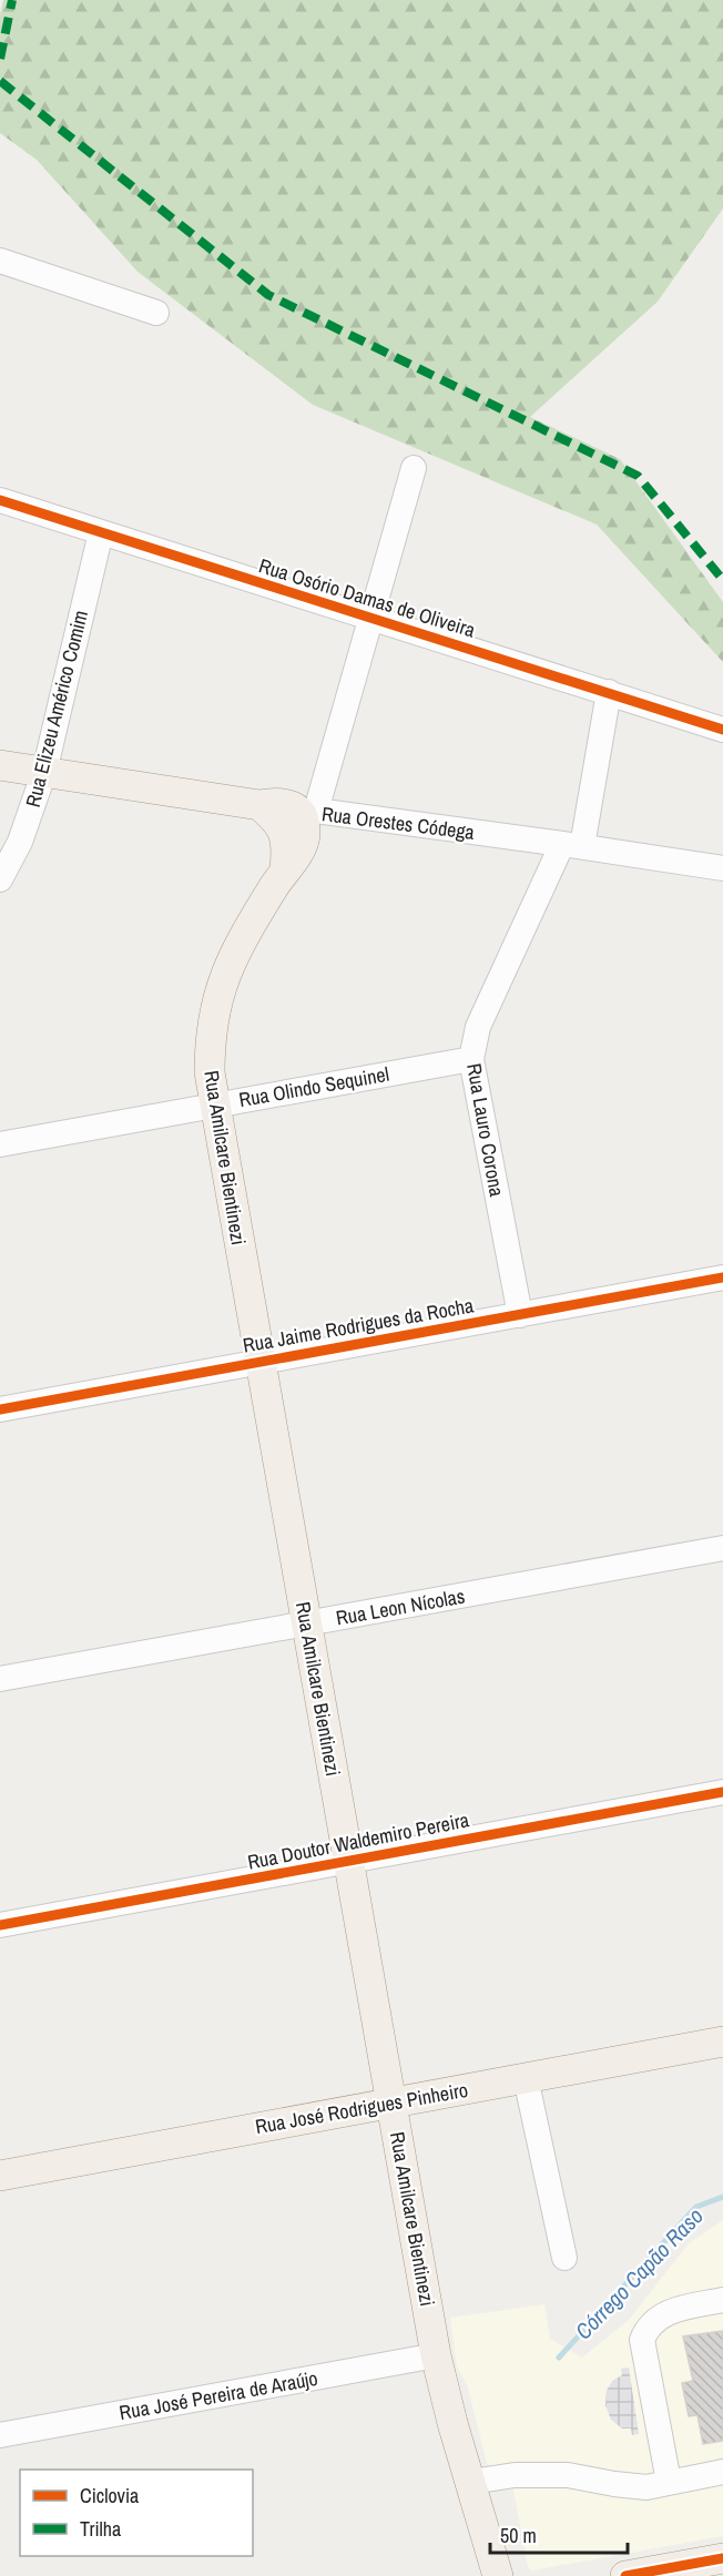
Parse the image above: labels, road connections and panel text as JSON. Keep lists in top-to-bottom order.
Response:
{
  "streets": {
    "main road": ["Rua Orestes Códega", "Rua Amilcare Bientinezi", "Rua José Rodrigues Pinheiro"],
    "street": [
      "Rua Osório Damas de Oliveira",
      "Rua Elizeu Américo Comim",
      "Rua Olindo Sequinel",
      "Rua Lauro Corona",
      "Rua Jaime Rodrigues da Rocha",
      "Rua Leon Nícolas",
      "Rua Doutor Waldemiro Pereira",
      "Rua José Pereira de Araújo"
    ]
  },
  "crossings": [
    ["Rua Osório Damas de Oliveira", "Rua Elizeu Américo Comim"],
    ["Rua Osório Damas de Oliveira", "Rua Lauro Corona"],
    ["Rua Osório Damas de Oliveira", "Rua Amilcare Bientinezi"],
    ["Rua Elizeu Américo Comim", "Rua Orestes Códega"],
    ["Rua Orestes Códega", "Rua Lauro Corona"],
    ["Rua Orestes Códega", "Rua Amilcare Bientinezi"],
    ["Rua Olindo Sequinel", "Rua Lauro Corona"],
    ["Rua Olindo Sequinel", "Rua Amilcare Bientinezi"],
    ["Rua Lauro Corona", "Rua Jaime Rodrigues da Rocha"],
    ["Rua Amilcare Bientinezi", "Rua Jaime Rodrigues da Rocha"],
    ["Rua Amilcare Bientinezi", "Rua Leon Nícolas"],
    ["Rua Amilcare Bientinezi", "Rua Doutor Waldemiro Pereira"],
    ["Rua Amilcare Bientinezi", "Rua José Rodrigues Pinheiro"],
    ["Rua Amilcare Bientinezi", "Rua José Pereira de Araújo"]
  ],
  "water": ["Córrego Capão Raso"],
  "legend": ["Ciclovia", "Trilha"],
  "scale_bar": "50 m"
}
